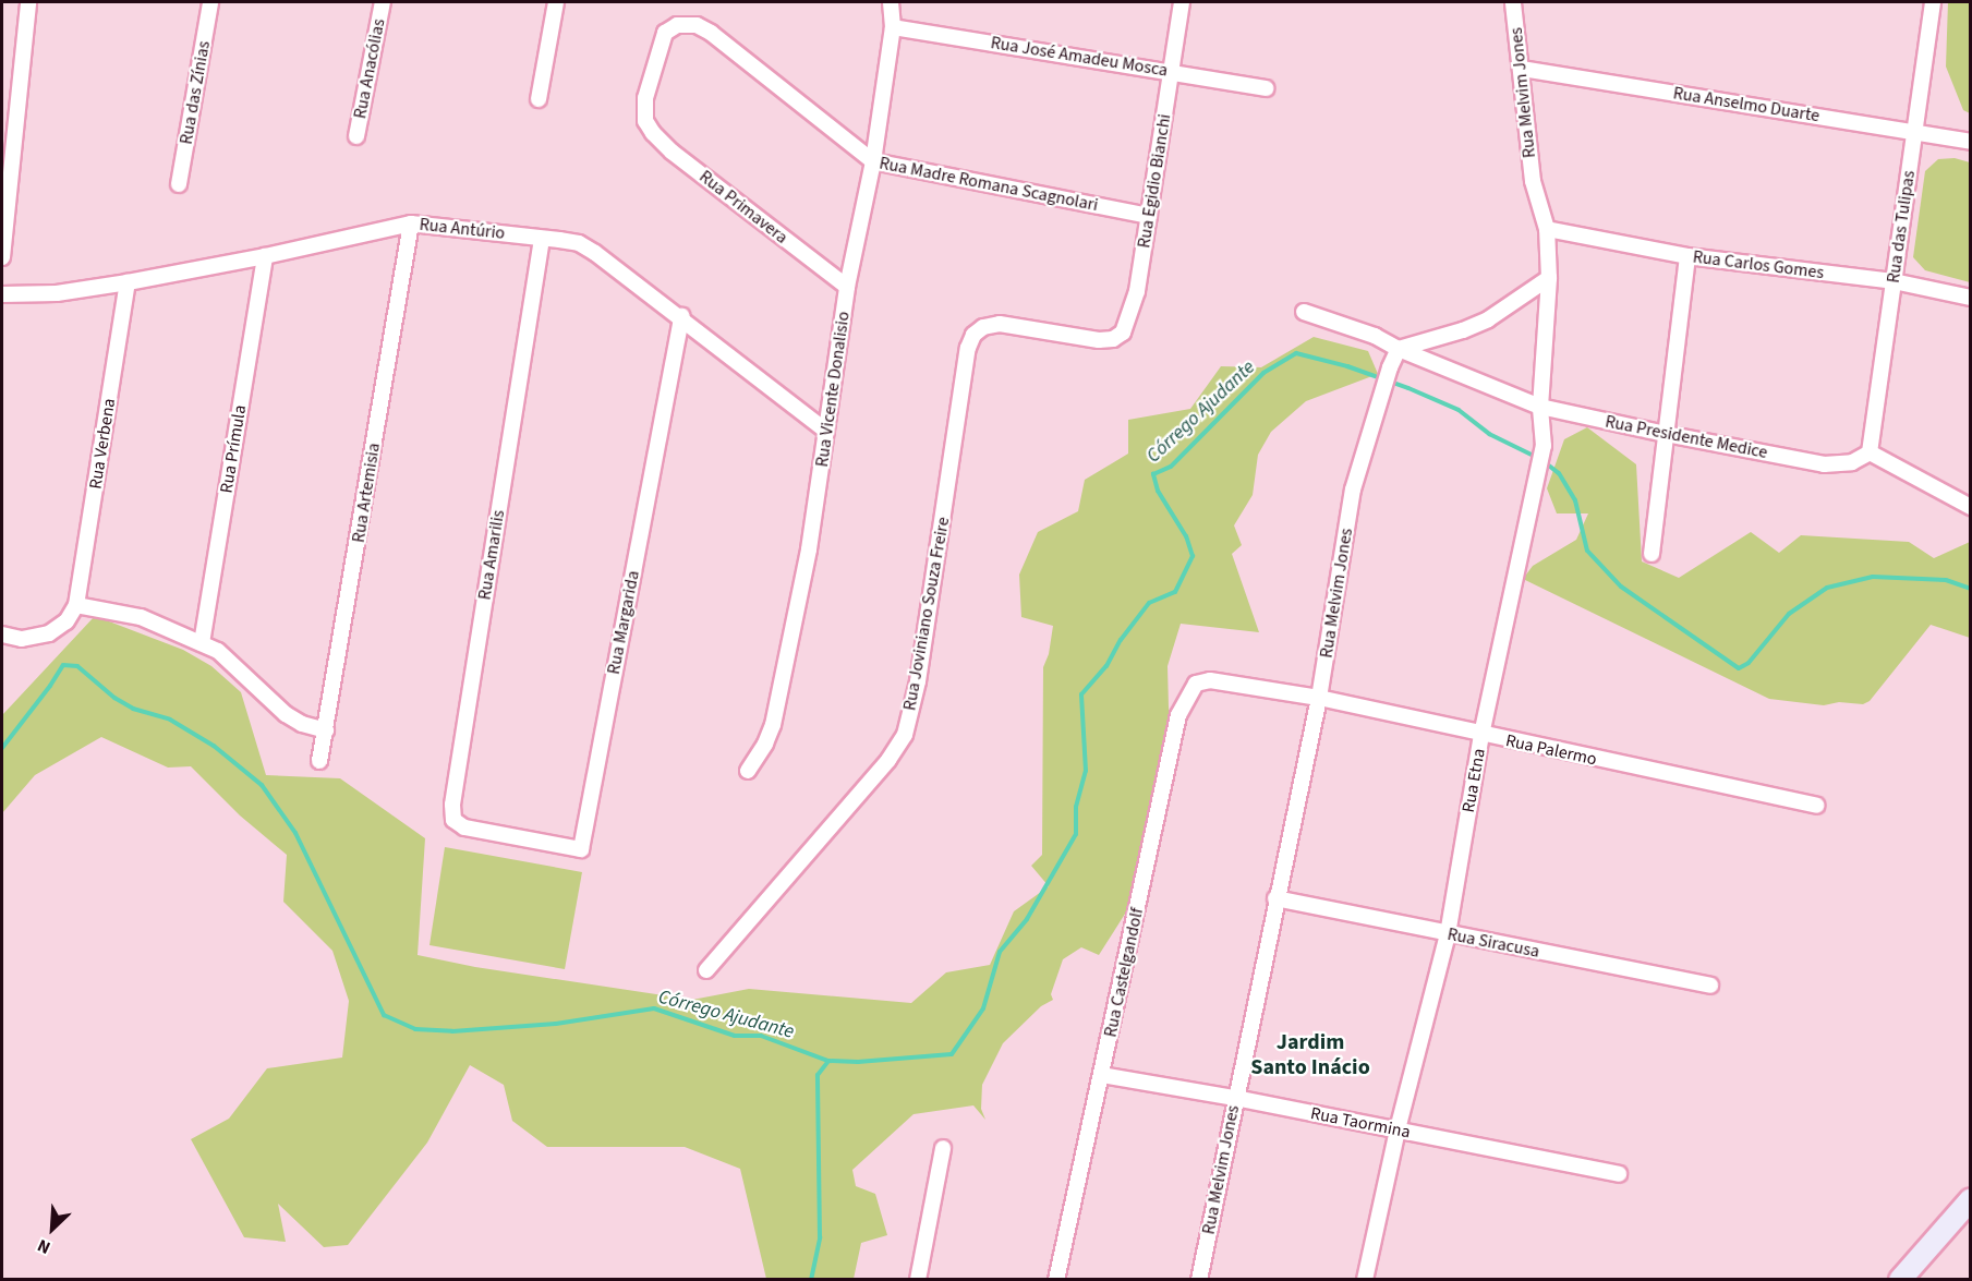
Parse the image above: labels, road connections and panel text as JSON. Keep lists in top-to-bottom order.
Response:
{
  "streets": {
    "street": [
      "Rua José Amadeu Mosca",
      "Rua Anacólias",
      "Rua das Zínias",
      "Rua Melvim Jones",
      "Rua Anselmo Duarte",
      "Rua Egidio Bianchi",
      "Rua Madre Romana Scagnolari",
      "Rua Primavera",
      "Rua das Tulipas",
      "Rua Antúrio",
      "Rua Carlos Gomes",
      "Rua Vicente Donalisio",
      "Rua Presidente Medice",
      "Rua Verbena",
      "Rua Prímula",
      "Rua Artemisia",
      "Rua Amarilis",
      "Rua Joviniano Souza Freire",
      "Rua Margarida",
      "Rua Palermo",
      "Rua Etna",
      "Rua Siracusa",
      "Rua Castelgandolf",
      "Rua Taormina"
    ]
  },
  "crossings": [
    ["Rua José Amadeu Mosca", "Rua Egidio Bianchi"],
    ["Rua José Amadeu Mosca", "Rua Vicente Donalisio"],
    ["Rua Melvim Jones", "Rua Anselmo Duarte"],
    ["Rua Melvim Jones", "Rua Carlos Gomes"],
    ["Rua Melvim Jones", "Rua Presidente Medice"],
    ["Rua Melvim Jones", "Rua Palermo"],
    ["Rua Melvim Jones", "Rua Etna"],
    ["Rua Melvim Jones", "Rua Siracusa"],
    ["Rua Melvim Jones", "Rua Taormina"],
    ["Rua Anselmo Duarte", "Rua das Tulipas"],
    ["Rua Egidio Bianchi", "Rua Madre Romana Scagnolari"],
    ["Rua Egidio Bianchi", "Rua Joviniano Souza Freire"],
    ["Rua Madre Romana Scagnolari", "Rua Primavera"],
    ["Rua Madre Romana Scagnolari", "Rua Vicente Donalisio"],
    ["Rua Primavera", "Rua Vicente Donalisio"],
    ["Rua das Tulipas", "Rua Carlos Gomes"],
    ["Rua das Tulipas", "Rua Presidente Medice"],
    ["Rua Antúrio", "Rua Vicente Donalisio"],
    ["Rua Antúrio", "Rua Verbena"],
    ["Rua Antúrio", "Rua Prímula"],
    ["Rua Antúrio", "Rua Artemisia"],
    ["Rua Antúrio", "Rua Amarilis"],
    ["Rua Antúrio", "Rua Margarida"],
    ["Rua Presidente Medice", "Rua Etna"],
    ["Rua Amarilis", "Rua Margarida"],
    ["Rua Palermo", "Rua Etna"],
    ["Rua Palermo", "Rua Castelgandolf"],
    ["Rua Etna", "Rua Siracusa"],
    ["Rua Etna", "Rua Taormina"],
    ["Rua Castelgandolf", "Rua Taormina"]
  ],
  "districts": ["Jardim Santo Inácio"],
  "water": ["Córrego Ajudante"],
  "north": "bottom left"
}
